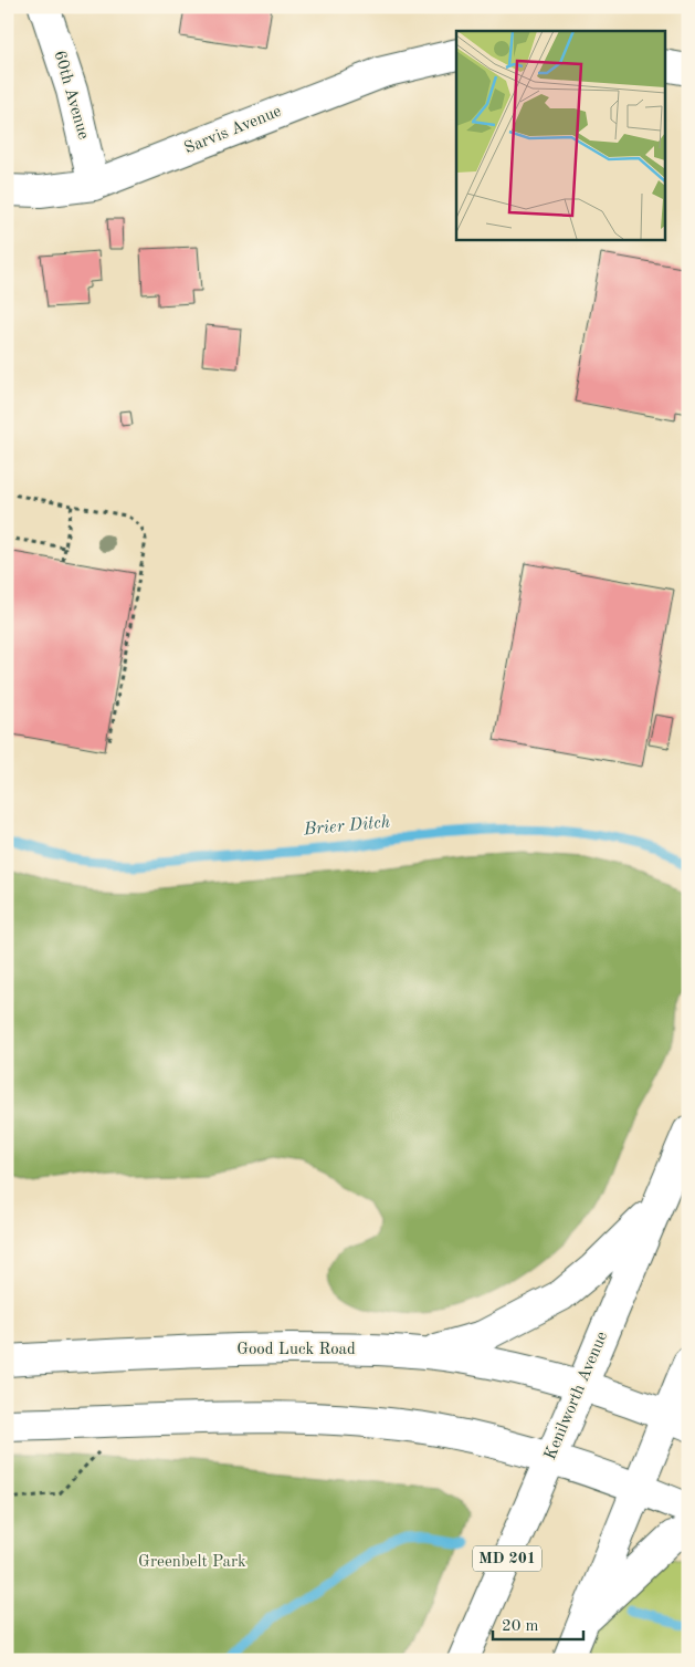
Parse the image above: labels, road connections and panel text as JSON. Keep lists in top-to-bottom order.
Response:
{
  "streets": {
    "main road": [
      "60th Avenue",
      "Sarvis Avenue",
      "Good Luck Road",
      "Kenilworth Avenue",
      "MD 201"
    ]
  },
  "crossings": [
    ["60th Avenue", "Sarvis Avenue"],
    ["Good Luck Road", "Kenilworth Avenue"]
  ],
  "water": ["Brier Ditch"],
  "parks": ["Greenbelt Park"],
  "scale_bar": "20 m"
}
